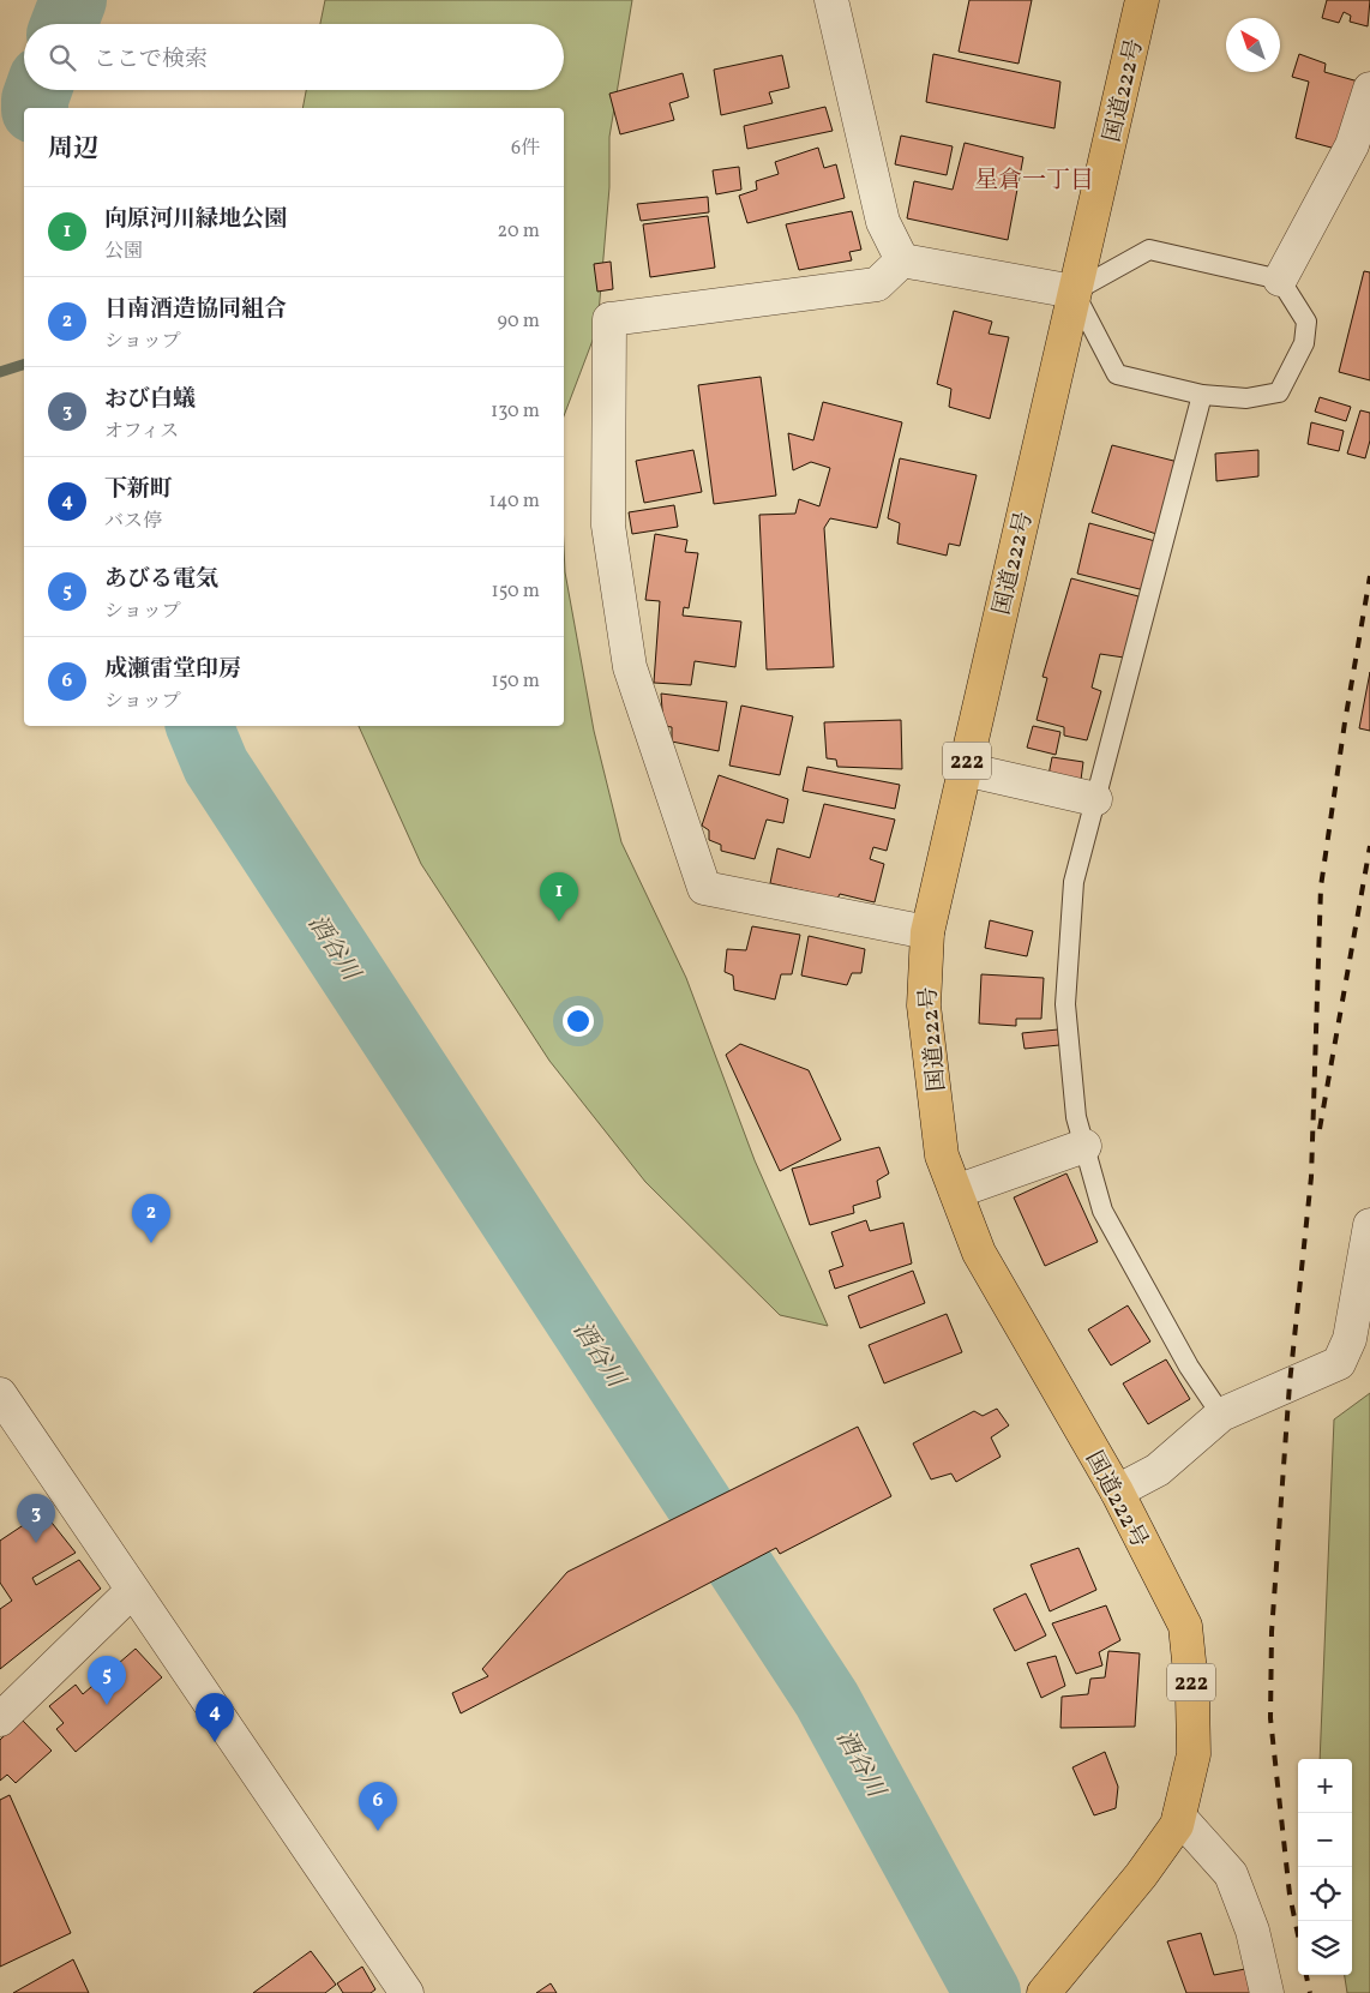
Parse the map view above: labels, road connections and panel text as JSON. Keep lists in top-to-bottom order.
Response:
{
  "streets": {
    "highway": ["国道222号", "222"]
  },
  "districts": ["星倉一丁目"],
  "water": ["酒谷川"],
  "north": "top left",
  "page": {
    "search": "ここで検索",
    "heading": ["周辺", "6件"],
    "list": [
      {
        "mark": "1",
        "name": "向原河川緑地公園",
        "note": "公園",
        "value": "20 m"
      },
      {
        "mark": "2",
        "name": "日南酒造協同組合",
        "note": "ショップ",
        "value": "90 m"
      },
      {
        "mark": "3",
        "name": "おび白蟻",
        "note": "オフィス",
        "value": "130 m"
      },
      {
        "mark": "4",
        "name": "下新町",
        "note": "バス停",
        "value": "140 m"
      },
      {
        "mark": "5",
        "name": "あびる電気",
        "note": "ショップ",
        "value": "150 m"
      },
      {
        "mark": "6",
        "name": "成瀬雷堂印房",
        "note": "ショップ",
        "value": "150 m"
      }
    ],
    "pins": [
      "1",
      "2",
      "3",
      "5",
      "4",
      "6"
    ],
    "map_buttons": ["+", "−"]
  }
}
